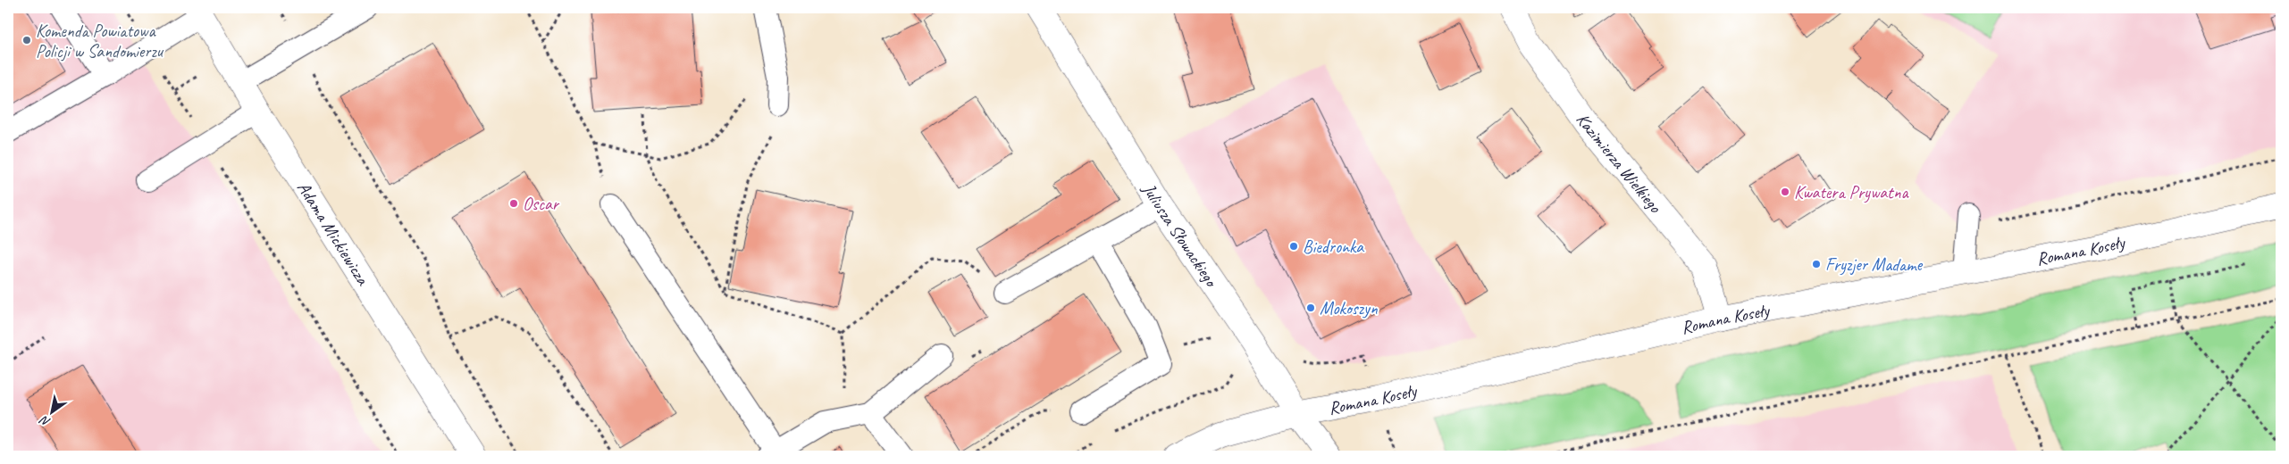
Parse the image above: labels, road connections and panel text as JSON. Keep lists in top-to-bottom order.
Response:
{
  "streets": {
    "street": [
      "Kazimierza Wielkiego",
      "Adama Mickiewicza",
      "Juliusza Słowackiego",
      "Romana Koseły"
    ]
  },
  "crossings": [
    ["Kazimierza Wielkiego", "Romana Koseły"],
    ["Juliusza Słowackiego", "Romana Koseły"]
  ],
  "places": [
    "Komenda Powiatowa Policji w Sandomierzu",
    "Kwatera Prywatna",
    "Oscar",
    "Biedronka",
    "Fryzjer Madame",
    "Mokoszyn"
  ],
  "north": "bottom left"
}
